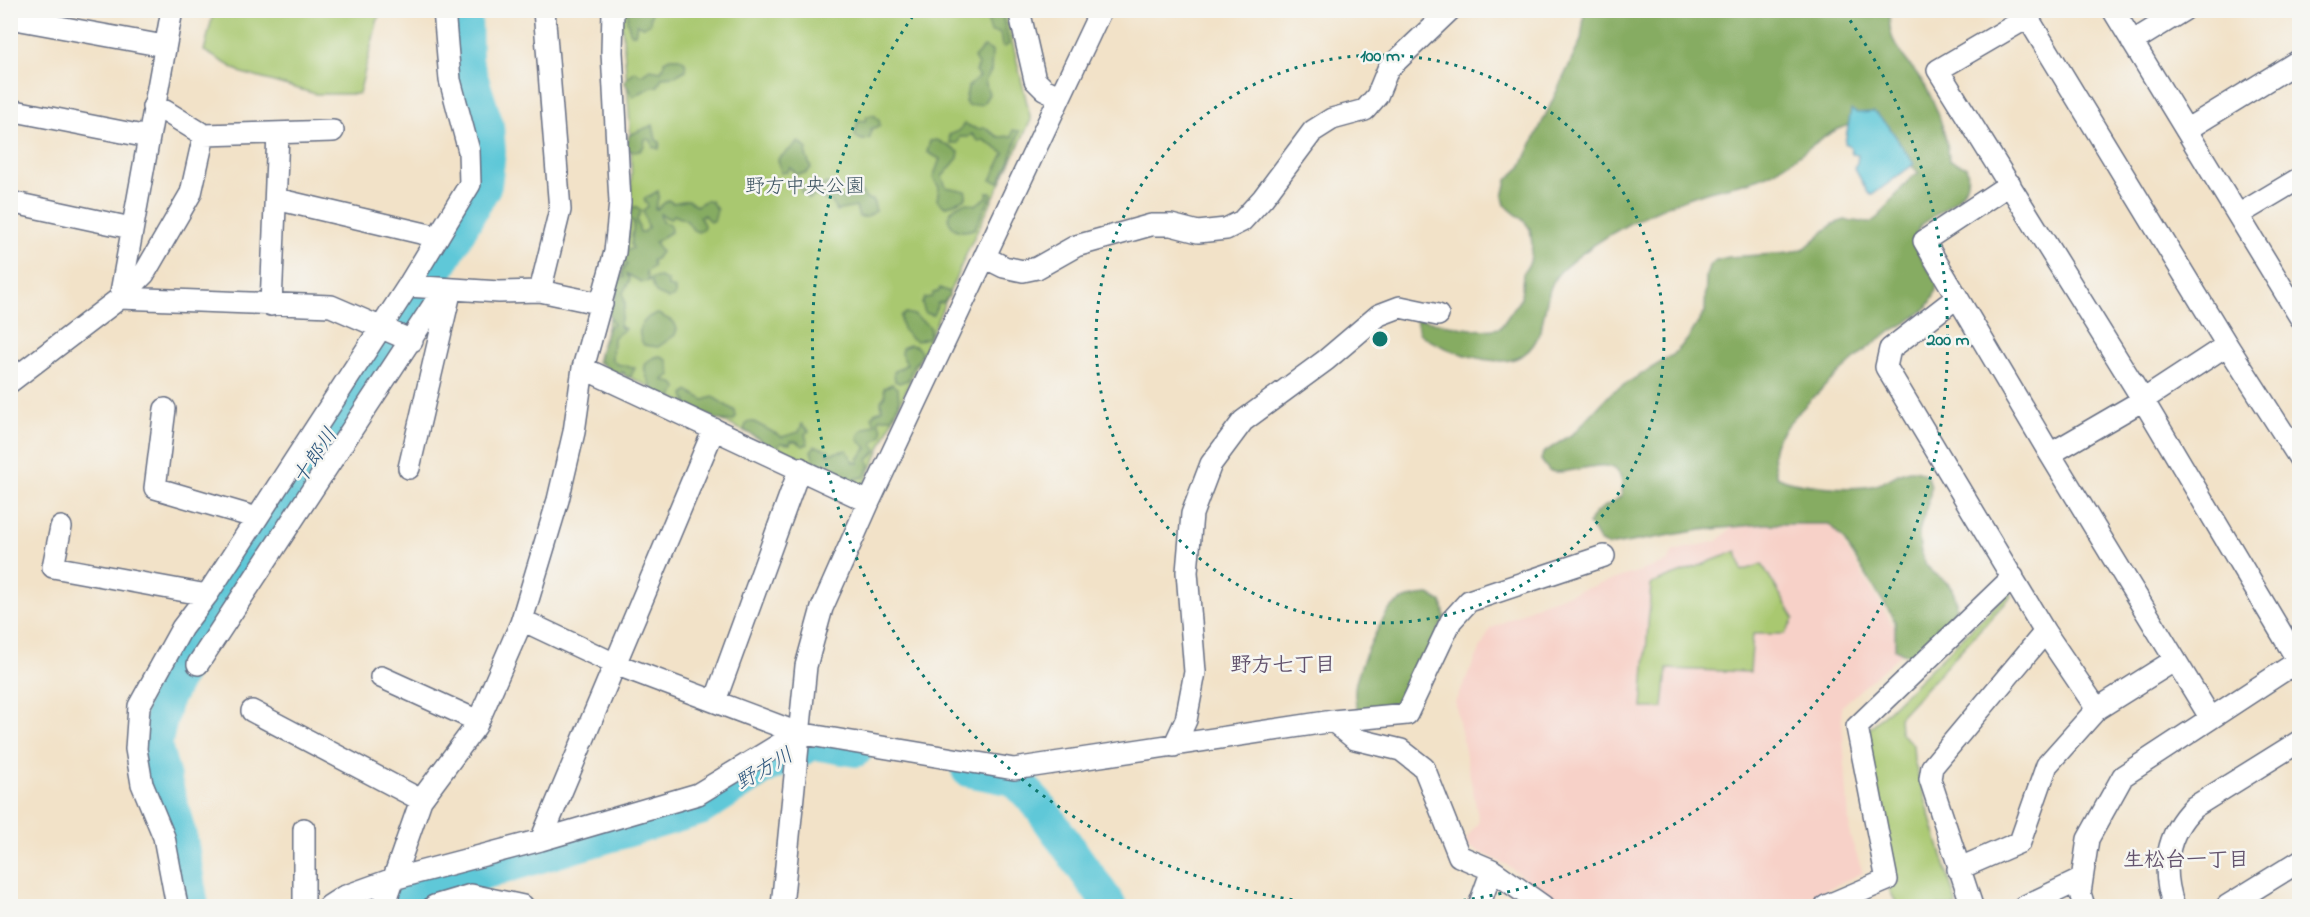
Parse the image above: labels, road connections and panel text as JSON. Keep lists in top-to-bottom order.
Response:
{
  "districts": ["野方七丁目", "生松台一丁目"],
  "water": ["十郎川", "野方川"],
  "parks": ["野方中央公園"],
  "rings": ["100 m", "200 m"]
}
